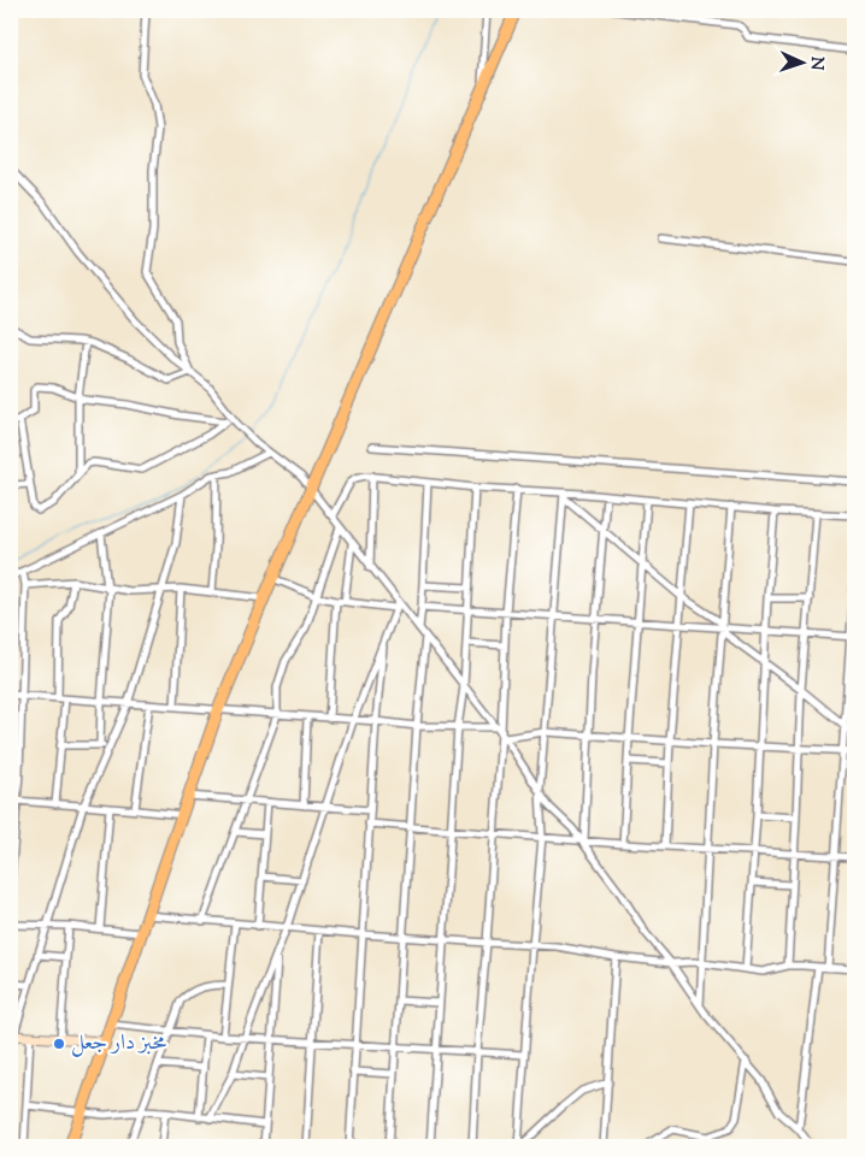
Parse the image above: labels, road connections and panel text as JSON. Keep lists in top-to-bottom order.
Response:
{
  "places": ["مخبز دار جعل"],
  "north": "right"
}
